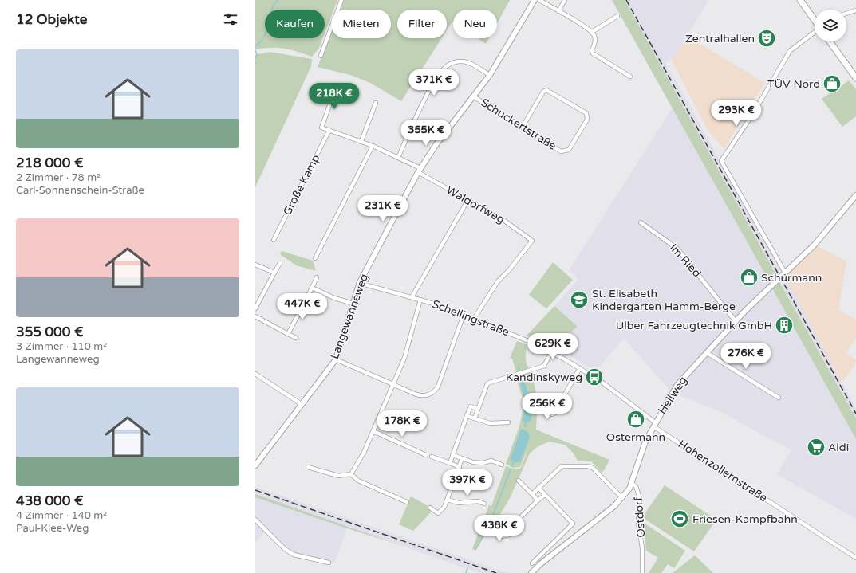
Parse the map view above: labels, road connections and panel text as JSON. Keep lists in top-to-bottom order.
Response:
{
  "streets": {
    "street": [
      "Schuckertstraße",
      "Große Kamp",
      "Waldorfweg",
      "Im Ried",
      "Langewanneweg",
      "Schellingstraße",
      "Hellweg",
      "Hohenzollernstraße",
      "Ostdorf"
    ]
  },
  "crossings": [
    ["Schuckertstraße", "Langewanneweg"],
    ["Große Kamp", "Waldorfweg"],
    ["Waldorfweg", "Langewanneweg"],
    ["Waldorfweg", "Schellingstraße"],
    ["Im Ried", "Hellweg"],
    ["Langewanneweg", "Schellingstraße"],
    ["Schellingstraße", "Hellweg"],
    ["Schellingstraße", "Hohenzollernstraße"],
    ["Hellweg", "Hohenzollernstraße"],
    ["Hellweg", "Ostdorf"]
  ],
  "places": {
    "theatre": ["Zentralhallen"],
    "shop": ["TÜV Nord", "Schürmann", "Ostermann"],
    "school or university": ["St. Elisabeth Kindergarten Hamm-Berge"],
    "building": ["Ulber Fahrzeugtechnik GmbH"],
    "bus stop": ["Kandinskyweg"],
    "supermarket": ["Aldi"],
    "sports": ["Friesen-Kampfbahn"]
  },
  "page": {
    "heading": "12 Objekte",
    "chip": [
      "Kaufen",
      "Mieten",
      "Filter",
      "Neu"
    ],
    "list": [
      {
        "name": "218 000 €",
        "note": "2 Zimmer · 78 m² · Carl-Sonnenschein-Straße"
      },
      {
        "name": "355 000 €",
        "note": "3 Zimmer · 110 m² · Langewanneweg"
      },
      {
        "name": "438 000 €",
        "note": "4 Zimmer · 140 m² · Paul-Klee-Weg"
      }
    ],
    "price": [
      "371K €",
      "218K €",
      "293K €",
      "355K €",
      "231K €",
      "447K €",
      "629K €",
      "276K €",
      "256K €",
      "178K €",
      "397K €",
      "438K €"
    ]
  }
}
